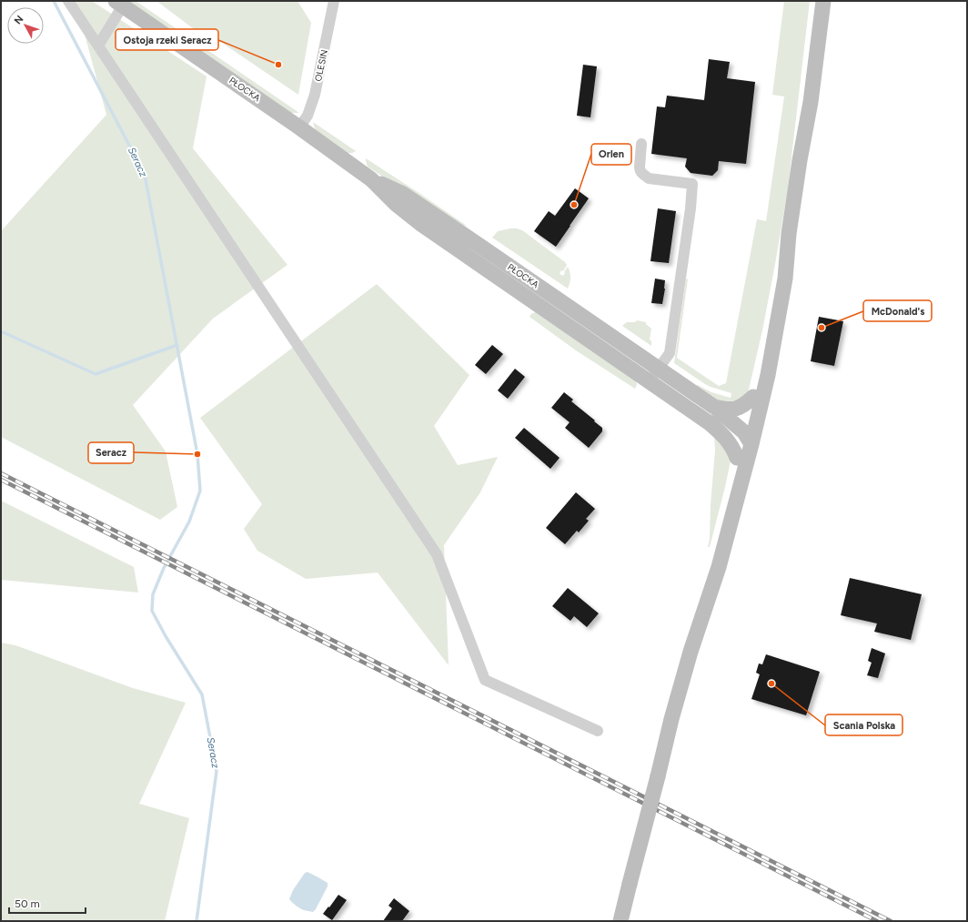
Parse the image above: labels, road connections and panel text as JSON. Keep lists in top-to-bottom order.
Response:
{
  "streets": {
    "main road": ["PŁOCKA"],
    "street": ["OLESIN"]
  },
  "crossings": [
    ["OLESIN", "PŁOCKA"]
  ],
  "water": ["Seracz"],
  "places": [
    "Ostoja rzeki Seracz",
    "Orlen",
    "McDonald's",
    "Seracz",
    "Scania Polska"
  ],
  "scale_bar": "50 m",
  "north": "top left"
}
